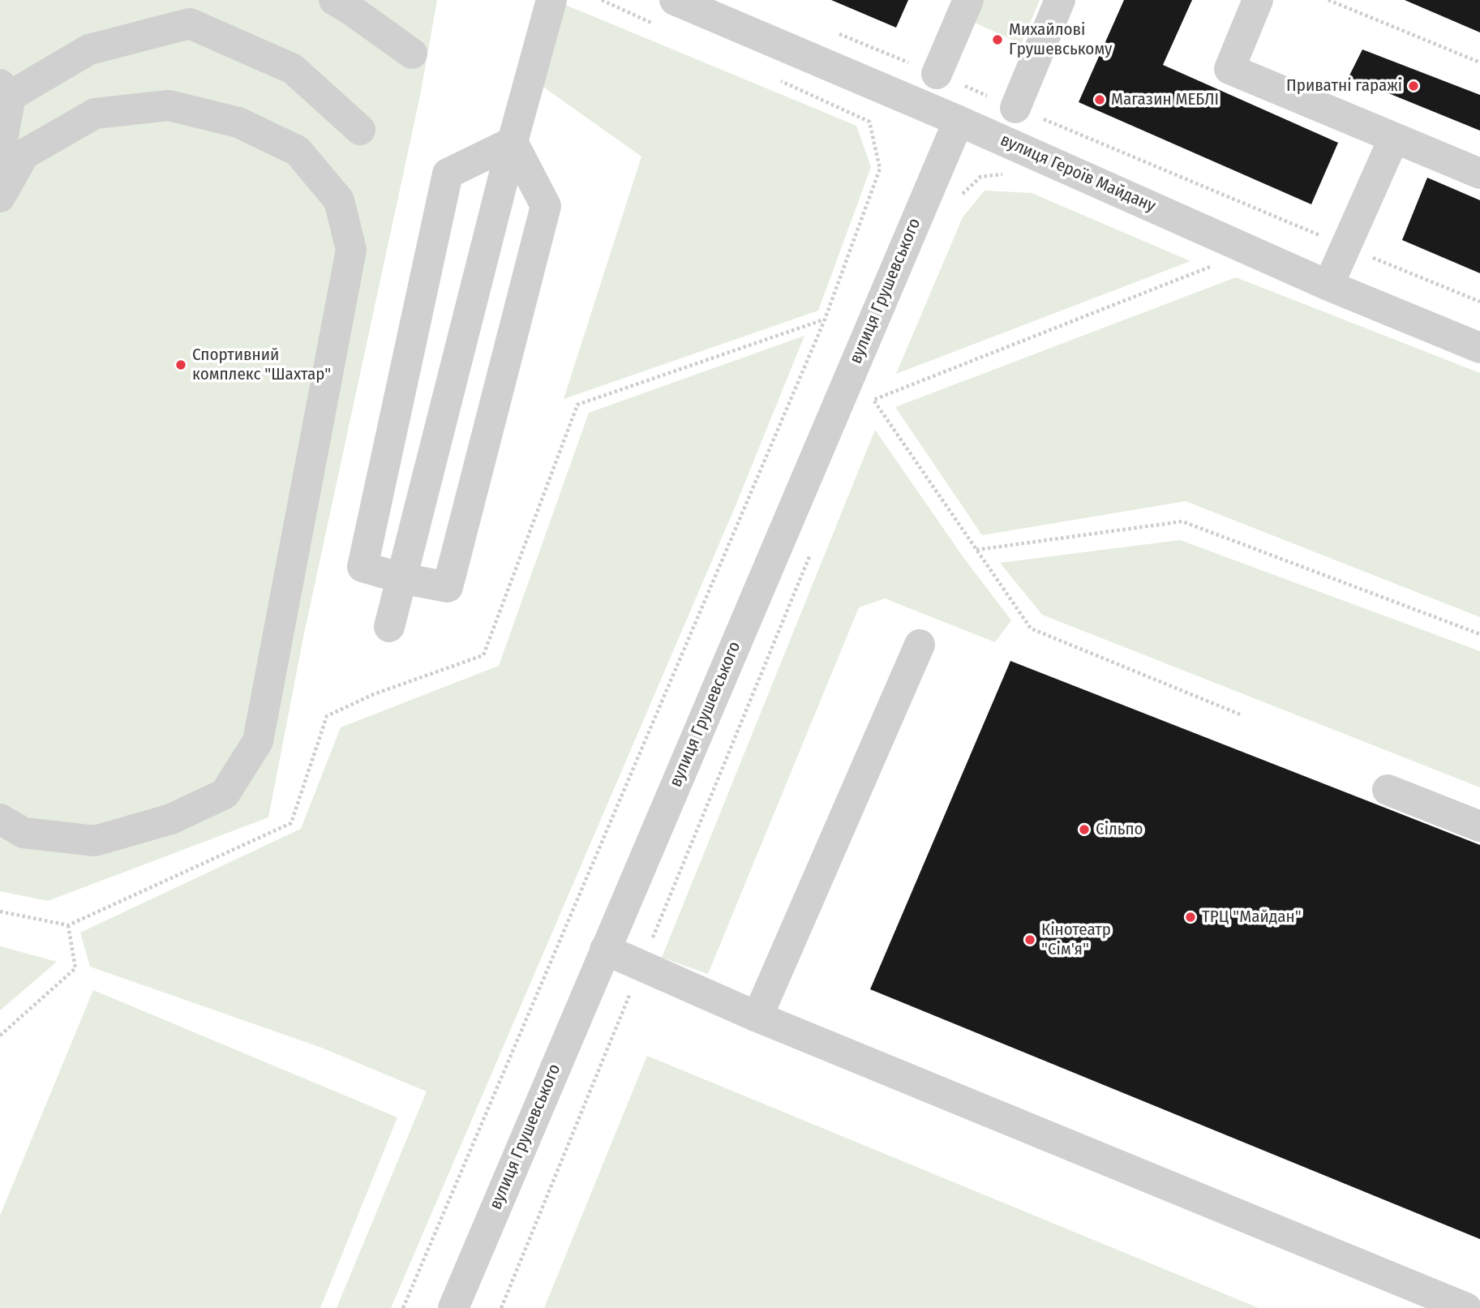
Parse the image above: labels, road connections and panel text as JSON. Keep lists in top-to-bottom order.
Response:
{
  "streets": {
    "street": ["вулиця Героїв Майдану", "вулиця Грушевського"]
  },
  "crossings": [
    ["вулиця Героїв Майдану", "вулиця Грушевського"]
  ],
  "places": [
    "Михайлові Грушевському",
    "Приватні гаражі",
    "Магазин МЕБЛІ",
    "Спортивний комплекс \"Шахтар\"",
    "Сільпо",
    "ТРЦ \"Майдан\"",
    "Кінотеатр \"Сім'я\""
  ]
}
